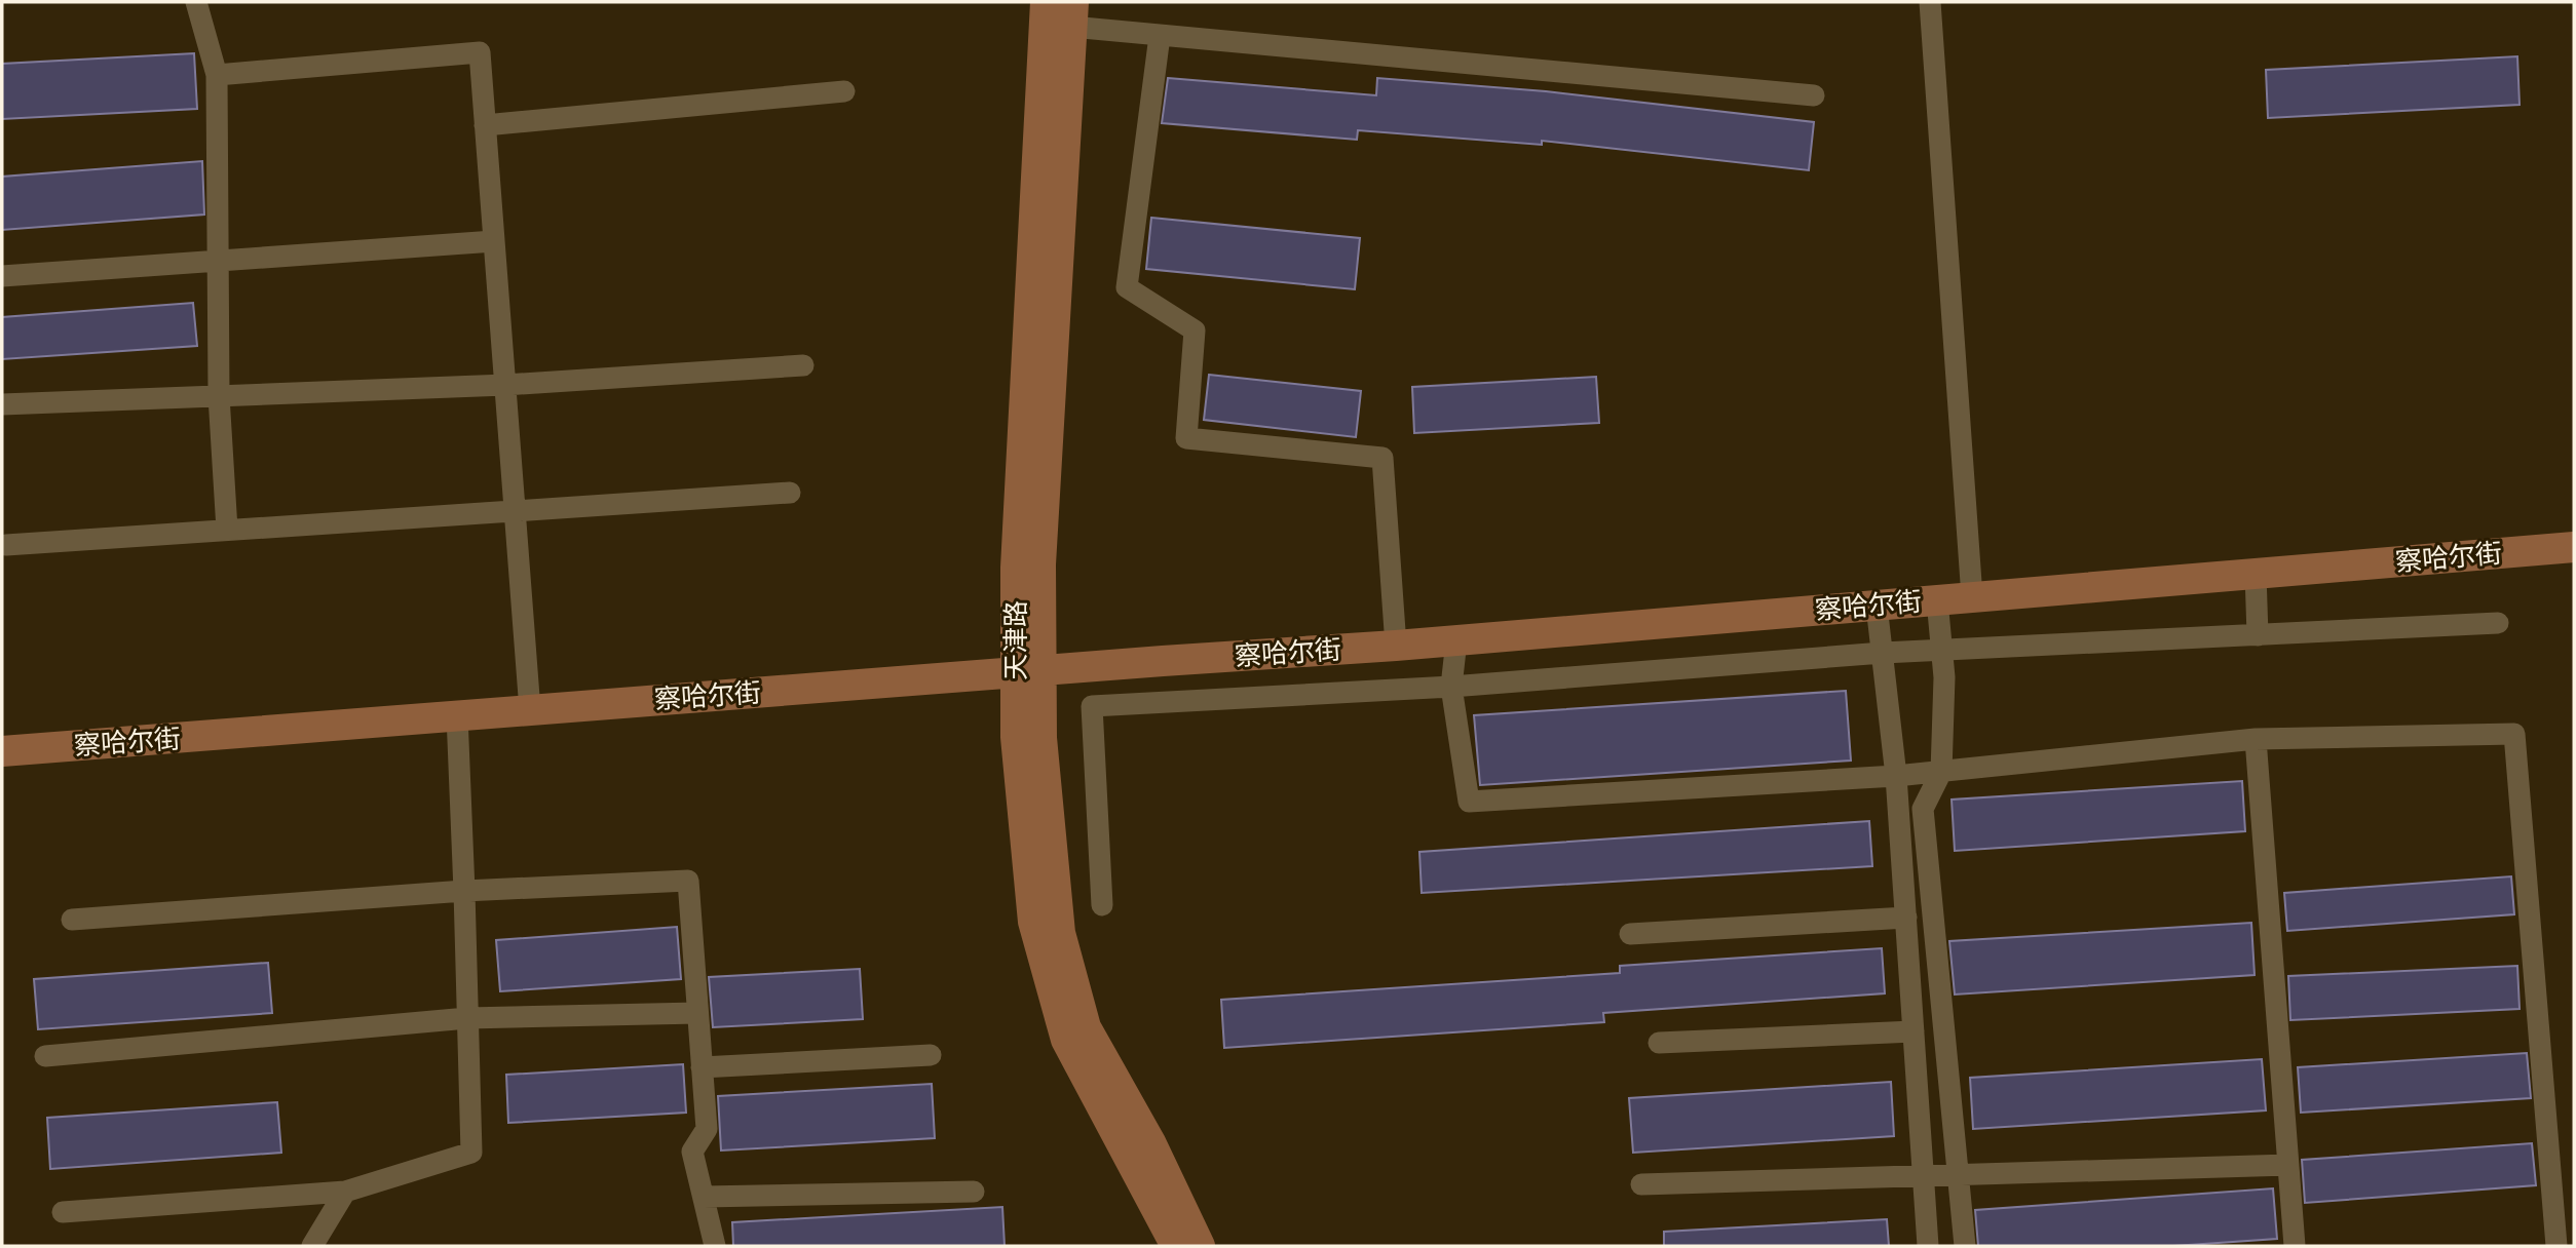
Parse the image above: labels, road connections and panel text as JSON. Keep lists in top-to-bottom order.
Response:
{
  "streets": {
    "street": ["察哈尔街", "天津路"]
  },
  "crossings": [
    ["察哈尔街", "天津路"]
  ]
}
